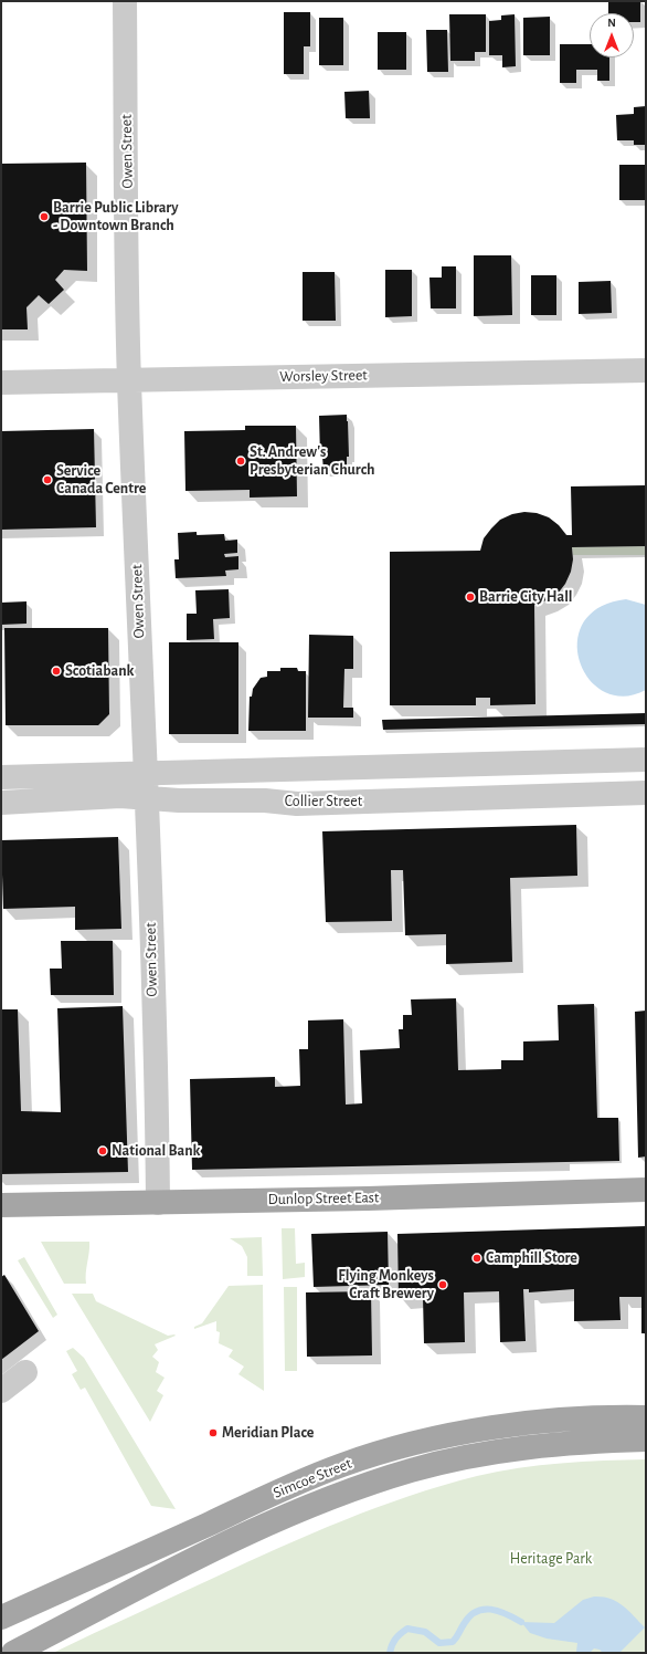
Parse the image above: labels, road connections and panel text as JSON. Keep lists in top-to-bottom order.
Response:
{
  "streets": {
    "main road": ["Dunlop Street East", "Simcoe Street"],
    "street": ["Owen Street", "Worsley Street", "Collier Street"]
  },
  "crossings": [
    ["Owen Street", "Worsley Street"],
    ["Owen Street", "Collier Street"],
    ["Owen Street", "Dunlop Street East"]
  ],
  "parks": ["Heritage Park"],
  "places": [
    "Barrie Public Library - Downtown Branch",
    "St. Andrew's Presbyterian Church",
    "Service Canada Centre",
    "Barrie City Hall",
    "Scotiabank",
    "National Bank",
    "Camphill Store",
    "Flying Monkeys Craft Brewery",
    "Meridian Place"
  ],
  "north": "top"
}
